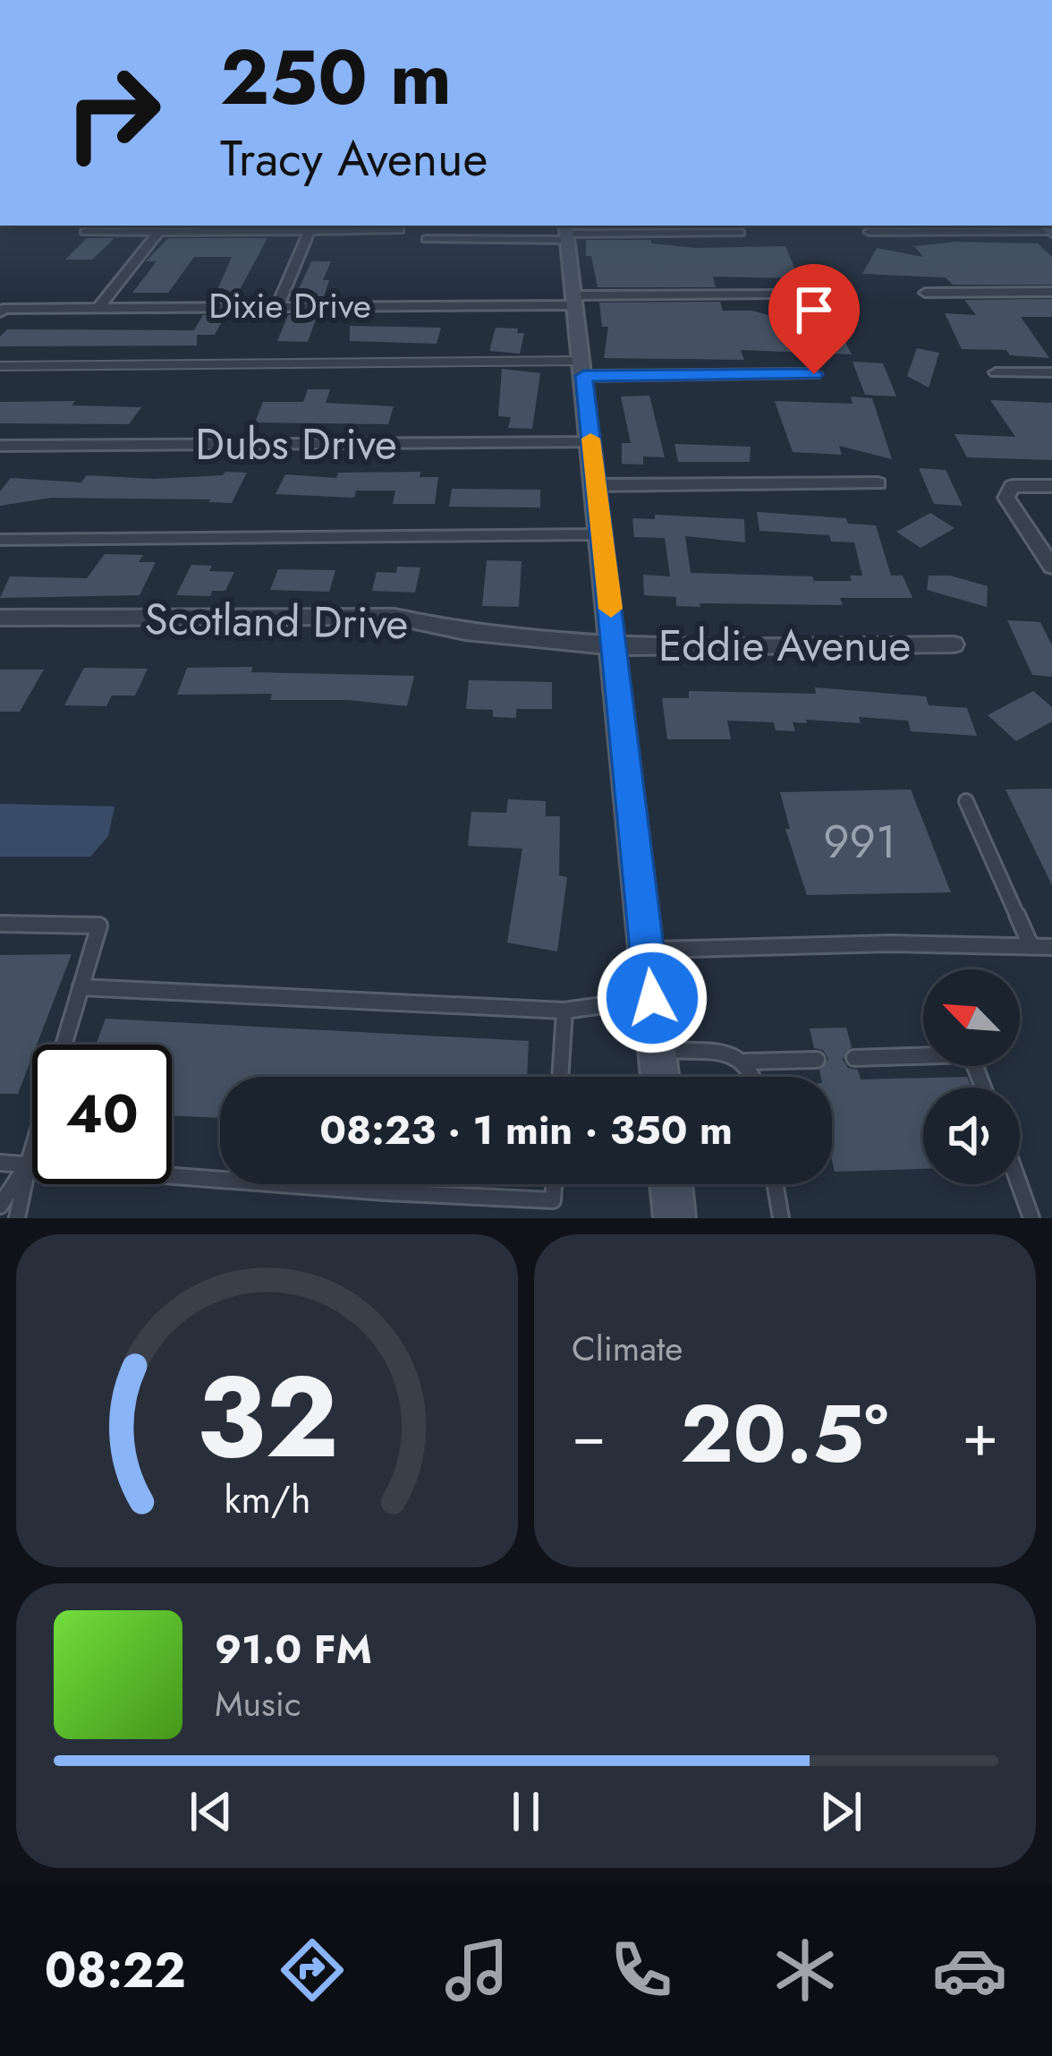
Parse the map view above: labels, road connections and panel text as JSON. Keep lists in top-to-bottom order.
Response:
{
  "streets": {
    "street": [
      "Dixie Drive",
      "Dubs Drive",
      "Scotland Drive",
      "Eddie Avenue"
    ]
  },
  "crossings": [
    ["Scotland Drive", "Eddie Avenue"]
  ],
  "house_numbers": ["991"],
  "north": "top left",
  "page": {
    "turn": ["250 m", "Tracy Avenue"],
    "limit": "40",
    "trip": "08:23 · 1 min · 350 m",
    "tile": "Climate",
    "heat": ["−", "20.5°", "+"],
    "song": ["91.0 FM", "Music"],
    "tabs": "08:22",
    "gauge": ["32", "km/h"]
  }
}
